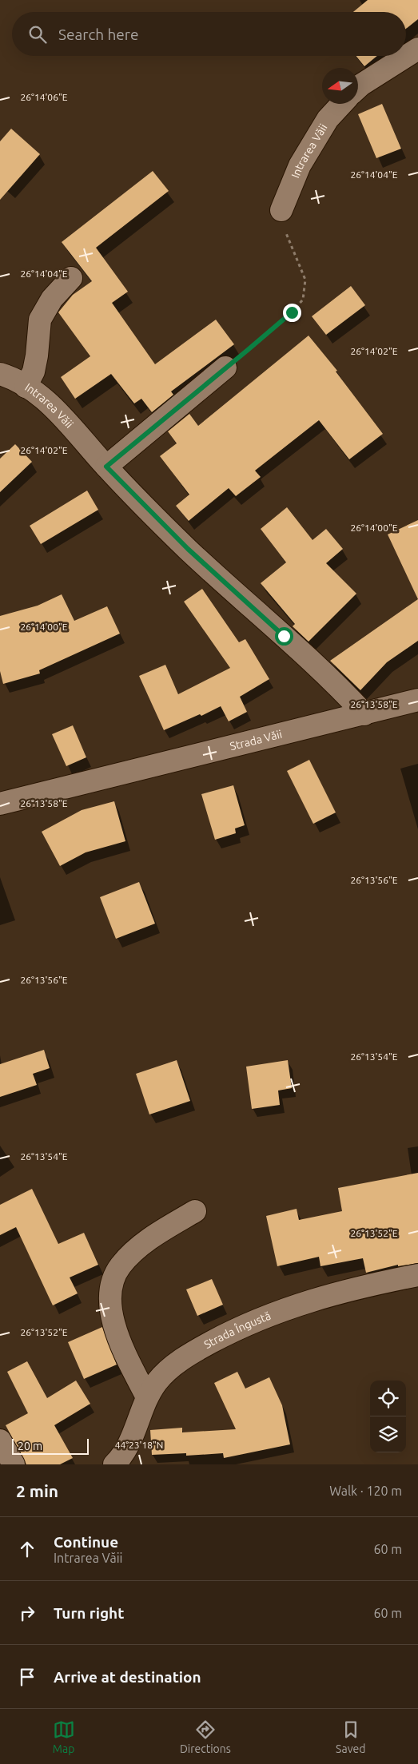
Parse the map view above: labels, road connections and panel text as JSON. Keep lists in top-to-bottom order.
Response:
{
  "streets": {
    "street": ["Intrarea Văii", "Strada Văii", "Strada Îngustă"]
  },
  "crossings": [
    ["Intrarea Văii", "Strada Văii"]
  ],
  "scale_bar": "20 m",
  "north": "left",
  "page": {
    "search": "Search here",
    "scale": "20 m",
    "heading": ["2 min", "Walk · 120 m"],
    "list": [
      ["Continue", "Intrarea Văii", "60 m"],
      ["Turn right", "60 m"],
      "Arrive at destination"
    ],
    "nav": ["Map", "Directions", "Saved"]
  },
  "coordinates": [
    "26°14'06\"E",
    "26°14'04\"E",
    "26°14'02\"E",
    "26°14'00\"E",
    "26°13'58\"E",
    "26°13'56\"E",
    "26°13'54\"E",
    "26°13'52\"E",
    "44°23'18\"N"
  ]
}
